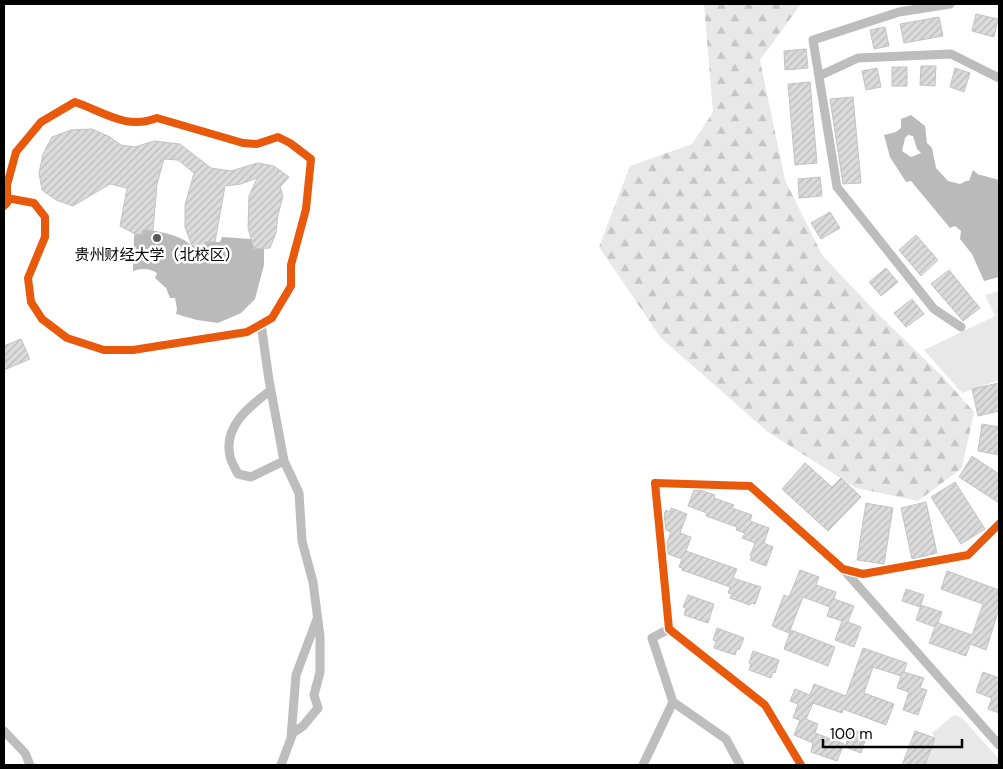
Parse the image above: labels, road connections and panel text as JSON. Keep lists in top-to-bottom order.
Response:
{
  "places": ["贵州财经大学（北校区）"],
  "scale_bar": "100 m"
}
